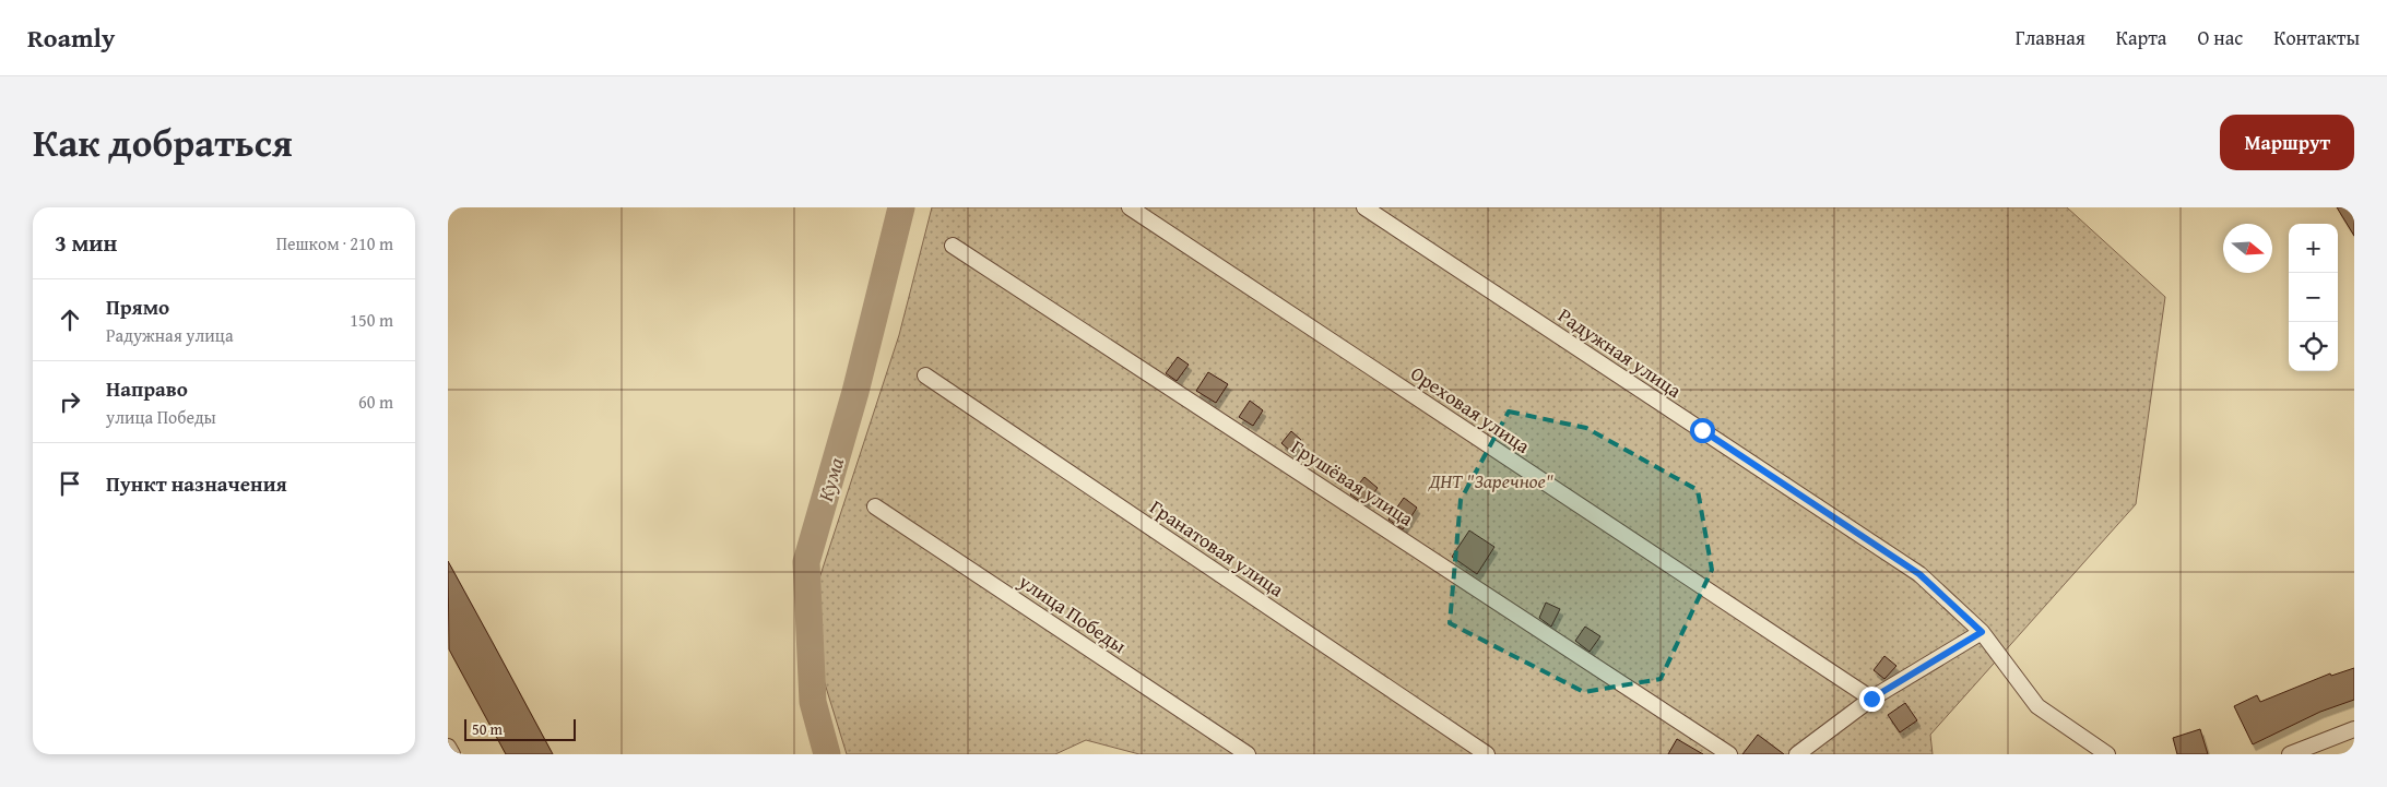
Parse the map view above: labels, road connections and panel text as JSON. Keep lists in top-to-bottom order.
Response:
{
  "streets": {
    "street": [
      "Радужная улица",
      "Ореховая улица",
      "Грушёвая улица",
      "Гранатовая улица",
      "улица Победы"
    ]
  },
  "water": ["Кума"],
  "parks": ["ДНТ \"Заречное\""],
  "scale_bar": "50 m",
  "north": "right",
  "page": {
    "header": "Roamly",
    "nav": [
      "Главная",
      "Карта",
      "О нас",
      "Контакты"
    ],
    "title": "Как добраться",
    "buttons": "Маршрут",
    "heading": ["3 мин", "Пешком · 210 m"],
    "map_buttons": ["+", "−"],
    "list": [
      ["Прямо", "Радужная улица", "150 m"],
      ["Направо", "улица Победы", "60 m"],
      "Пункт назначения"
    ],
    "scale": "50 m"
  }
}
